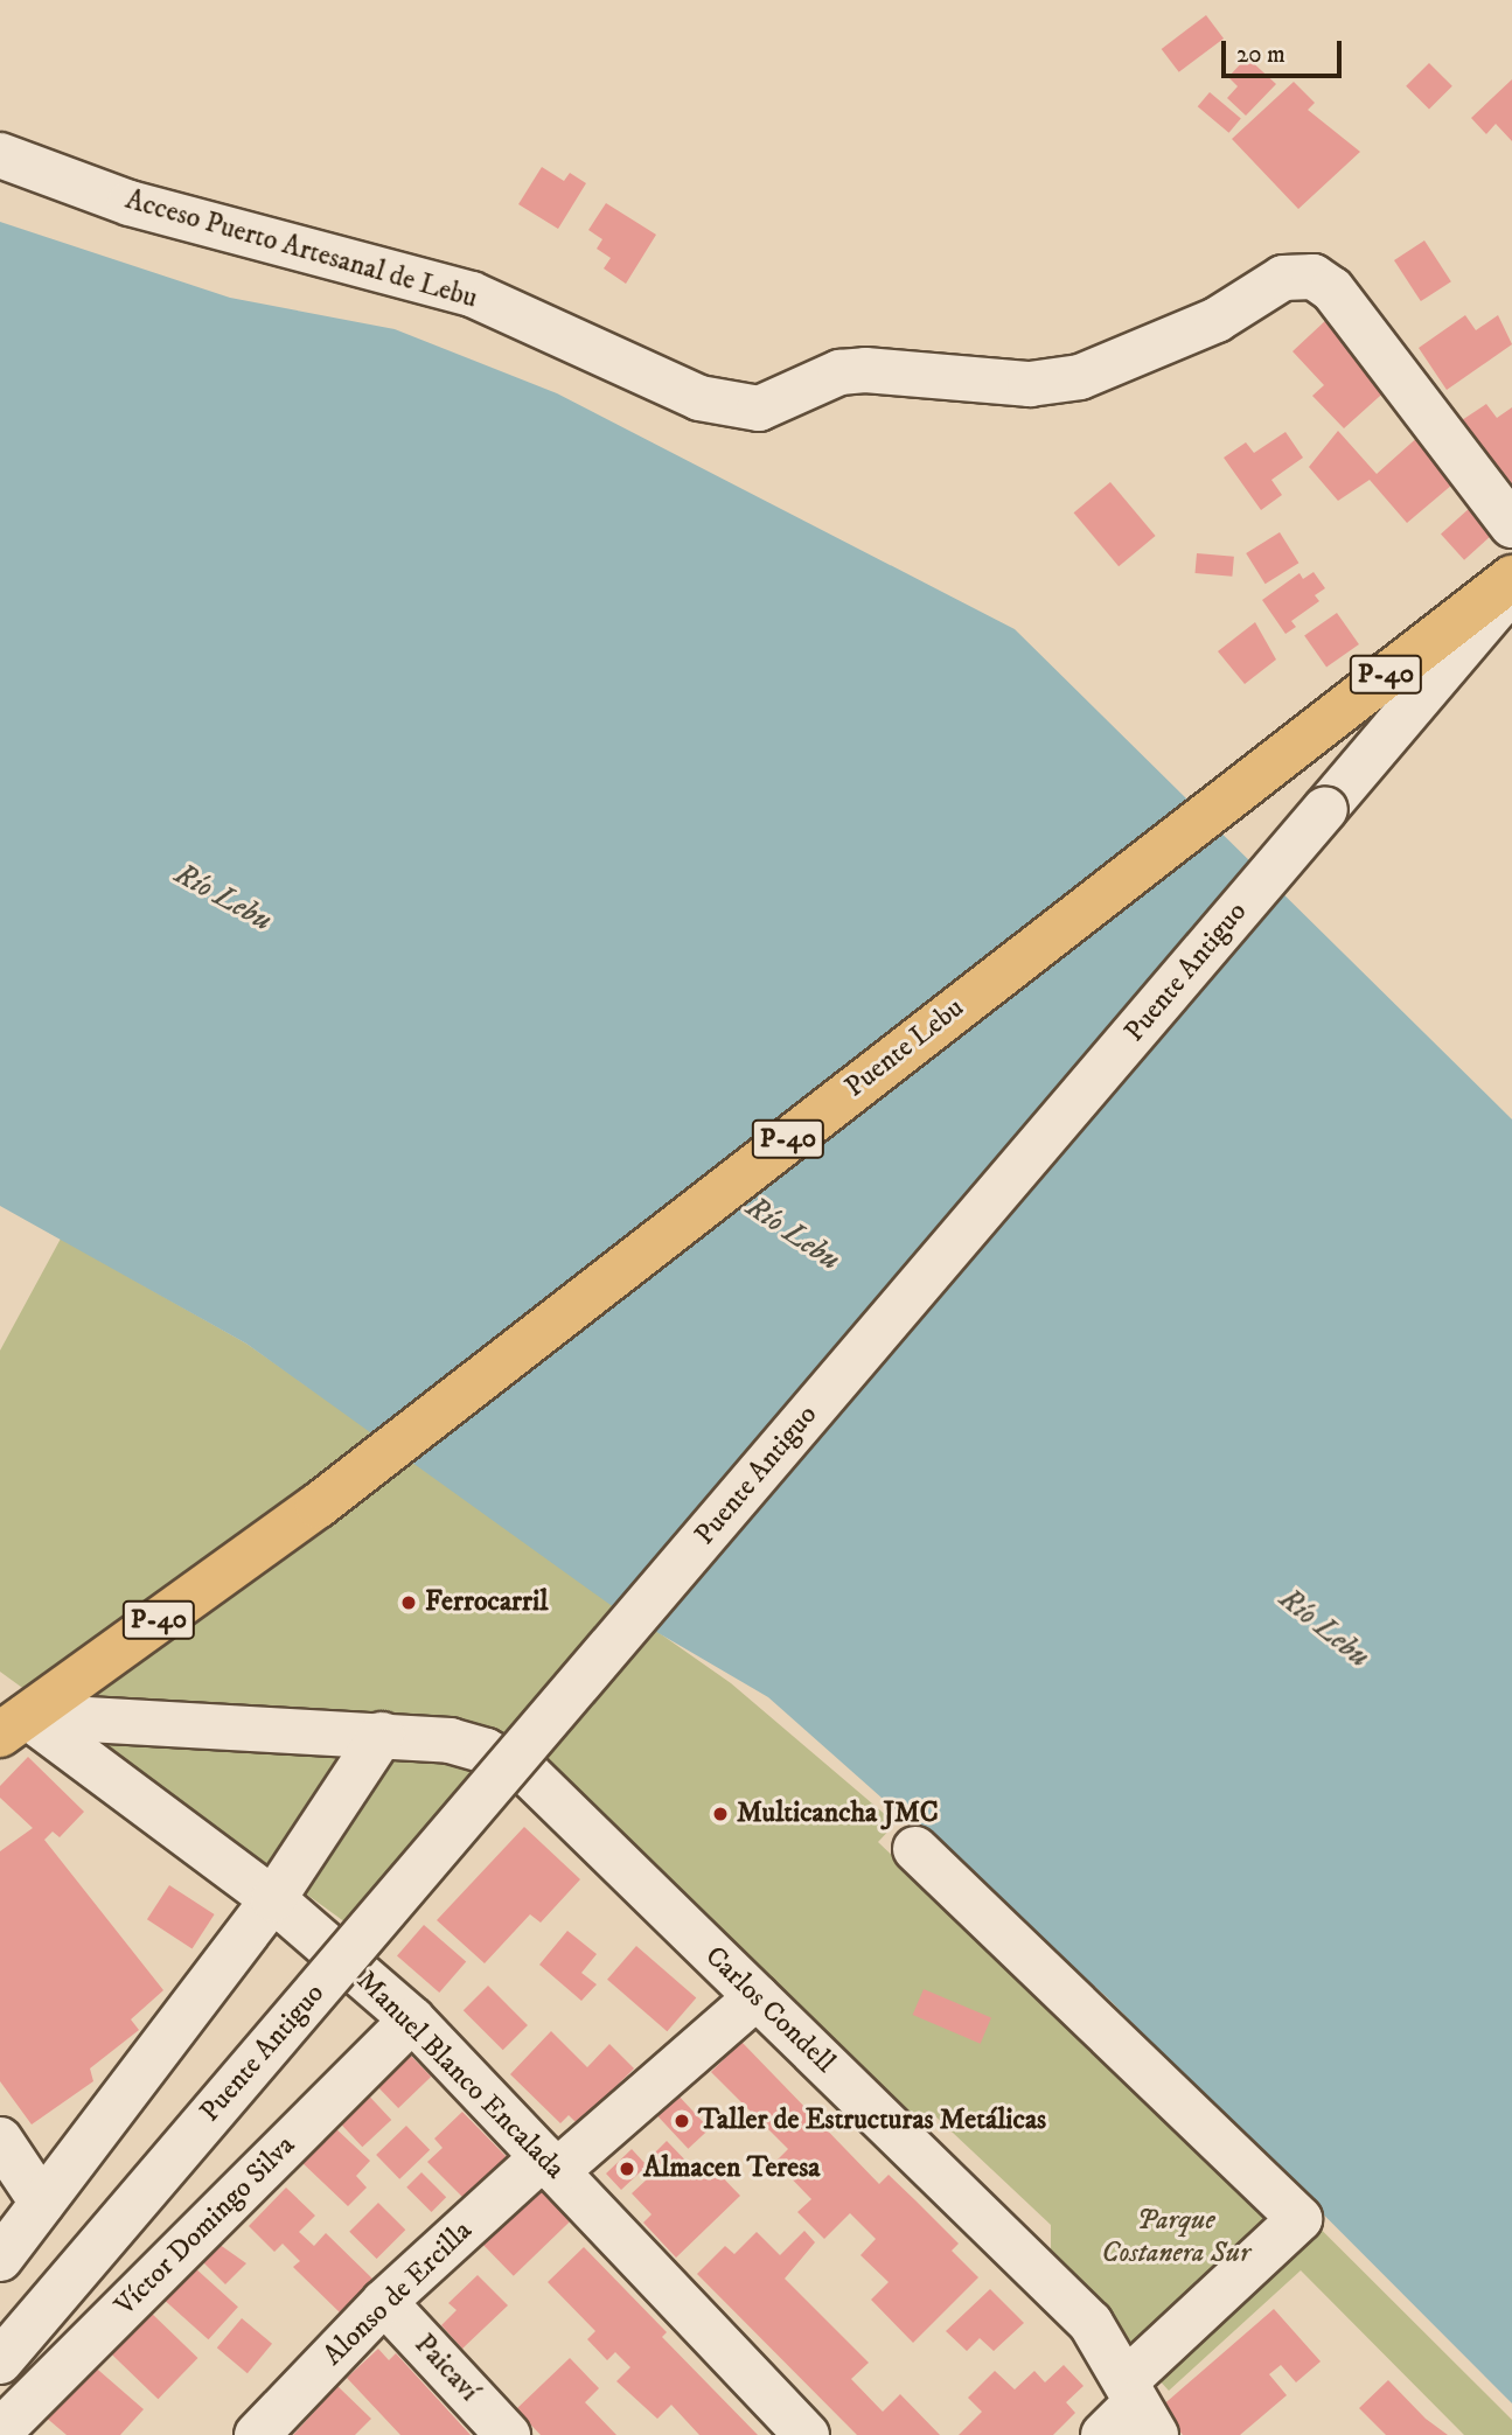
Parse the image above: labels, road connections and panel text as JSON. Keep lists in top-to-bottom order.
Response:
{
  "streets": {
    "main road": ["P-40", "Puente Lebu"],
    "street": [
      "Acceso Puerto Artesanal de Lebu",
      "Puente Antiguo",
      "Carlos Condell",
      "Manuel Blanco Encalada",
      "Víctor Domingo Silva",
      "Alonso de Ercilla",
      "Paicaví"
    ]
  },
  "crossings": [
    ["Puente Lebu", "Carlos Condell"],
    ["Puente Lebu", "Manuel Blanco Encalada"],
    ["Carlos Condell", "Manuel Blanco Encalada"],
    ["Carlos Condell", "Alonso de Ercilla"],
    ["Manuel Blanco Encalada", "Víctor Domingo Silva"],
    ["Manuel Blanco Encalada", "Alonso de Ercilla"],
    ["Alonso de Ercilla", "Paicaví"]
  ],
  "water": ["Río Lebu"],
  "parks": ["Parque Costanera Sur"],
  "places": [
    "Ferrocarril",
    "Multicancha JMC",
    "Taller de Estructuras Metálicas",
    "Almacen Teresa"
  ],
  "scale_bar": "20 m"
}
